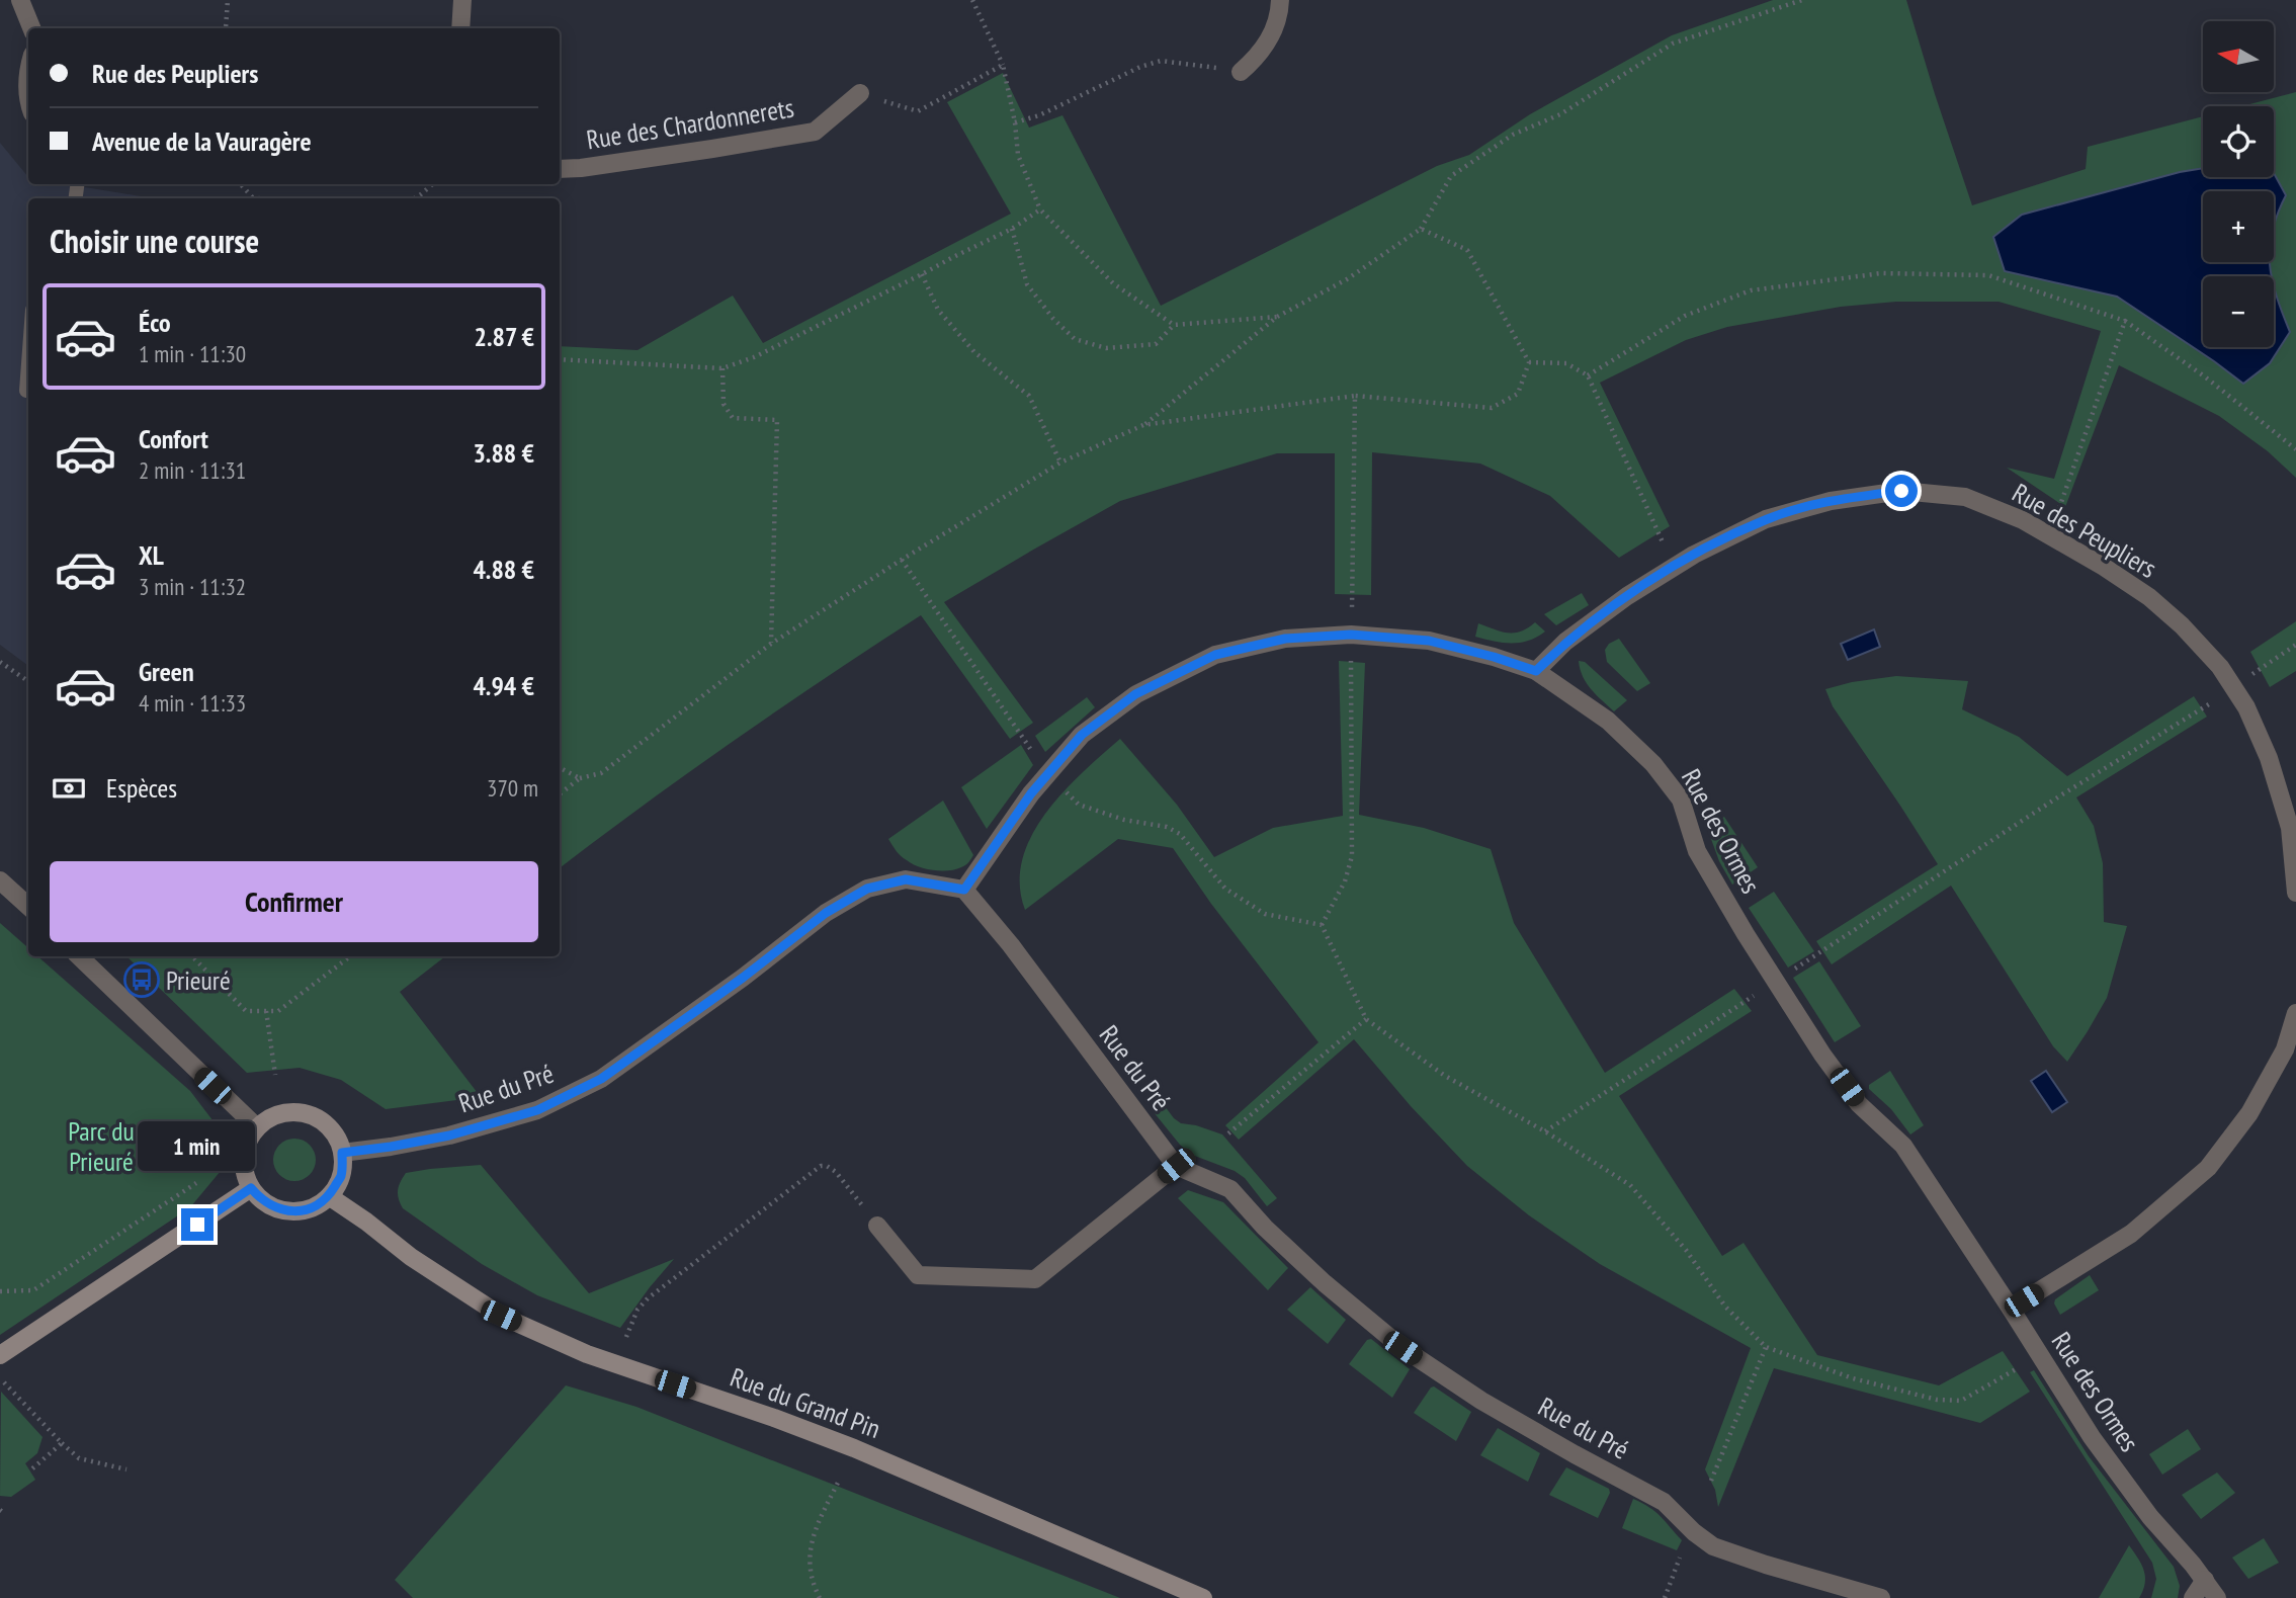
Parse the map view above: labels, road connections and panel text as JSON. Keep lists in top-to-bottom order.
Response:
{
  "streets": {
    "street": [
      "Rue des Chardonnerets",
      "Rue des Peupliers",
      "Rue des Ormes",
      "Rue du Pré",
      "Rue du Grand Pin"
    ]
  },
  "crossings": [
    ["Rue des Peupliers", "Rue des Ormes"],
    ["Rue des Ormes", "Rue du Pré"],
    ["Rue du Pré", "Rue du Grand Pin"]
  ],
  "parks": ["Parc du Prieuré"],
  "places": {
    "bus stop": ["Prieuré"]
  },
  "north": "left",
  "page": {
    "map_buttons": ["+", "−"],
    "banner": ["Rue des Peupliers", "Avenue de la Vauragère"],
    "heading": "Choisir une course",
    "list": [
      {
        "name": "Éco",
        "note": "1 min · 11:30",
        "value": "2.87 €"
      },
      {
        "name": "Confort",
        "note": "2 min · 11:31",
        "value": "3.88 €"
      },
      {
        "name": "XL",
        "note": "3 min · 11:32",
        "value": "4.88 €"
      },
      {
        "name": "Green",
        "note": "4 min · 11:33",
        "value": "4.94 €"
      }
    ],
    "pay": ["Espèces", "370 m"],
    "buttons": "Confirmer",
    "bubble": "1 min"
  }
}
